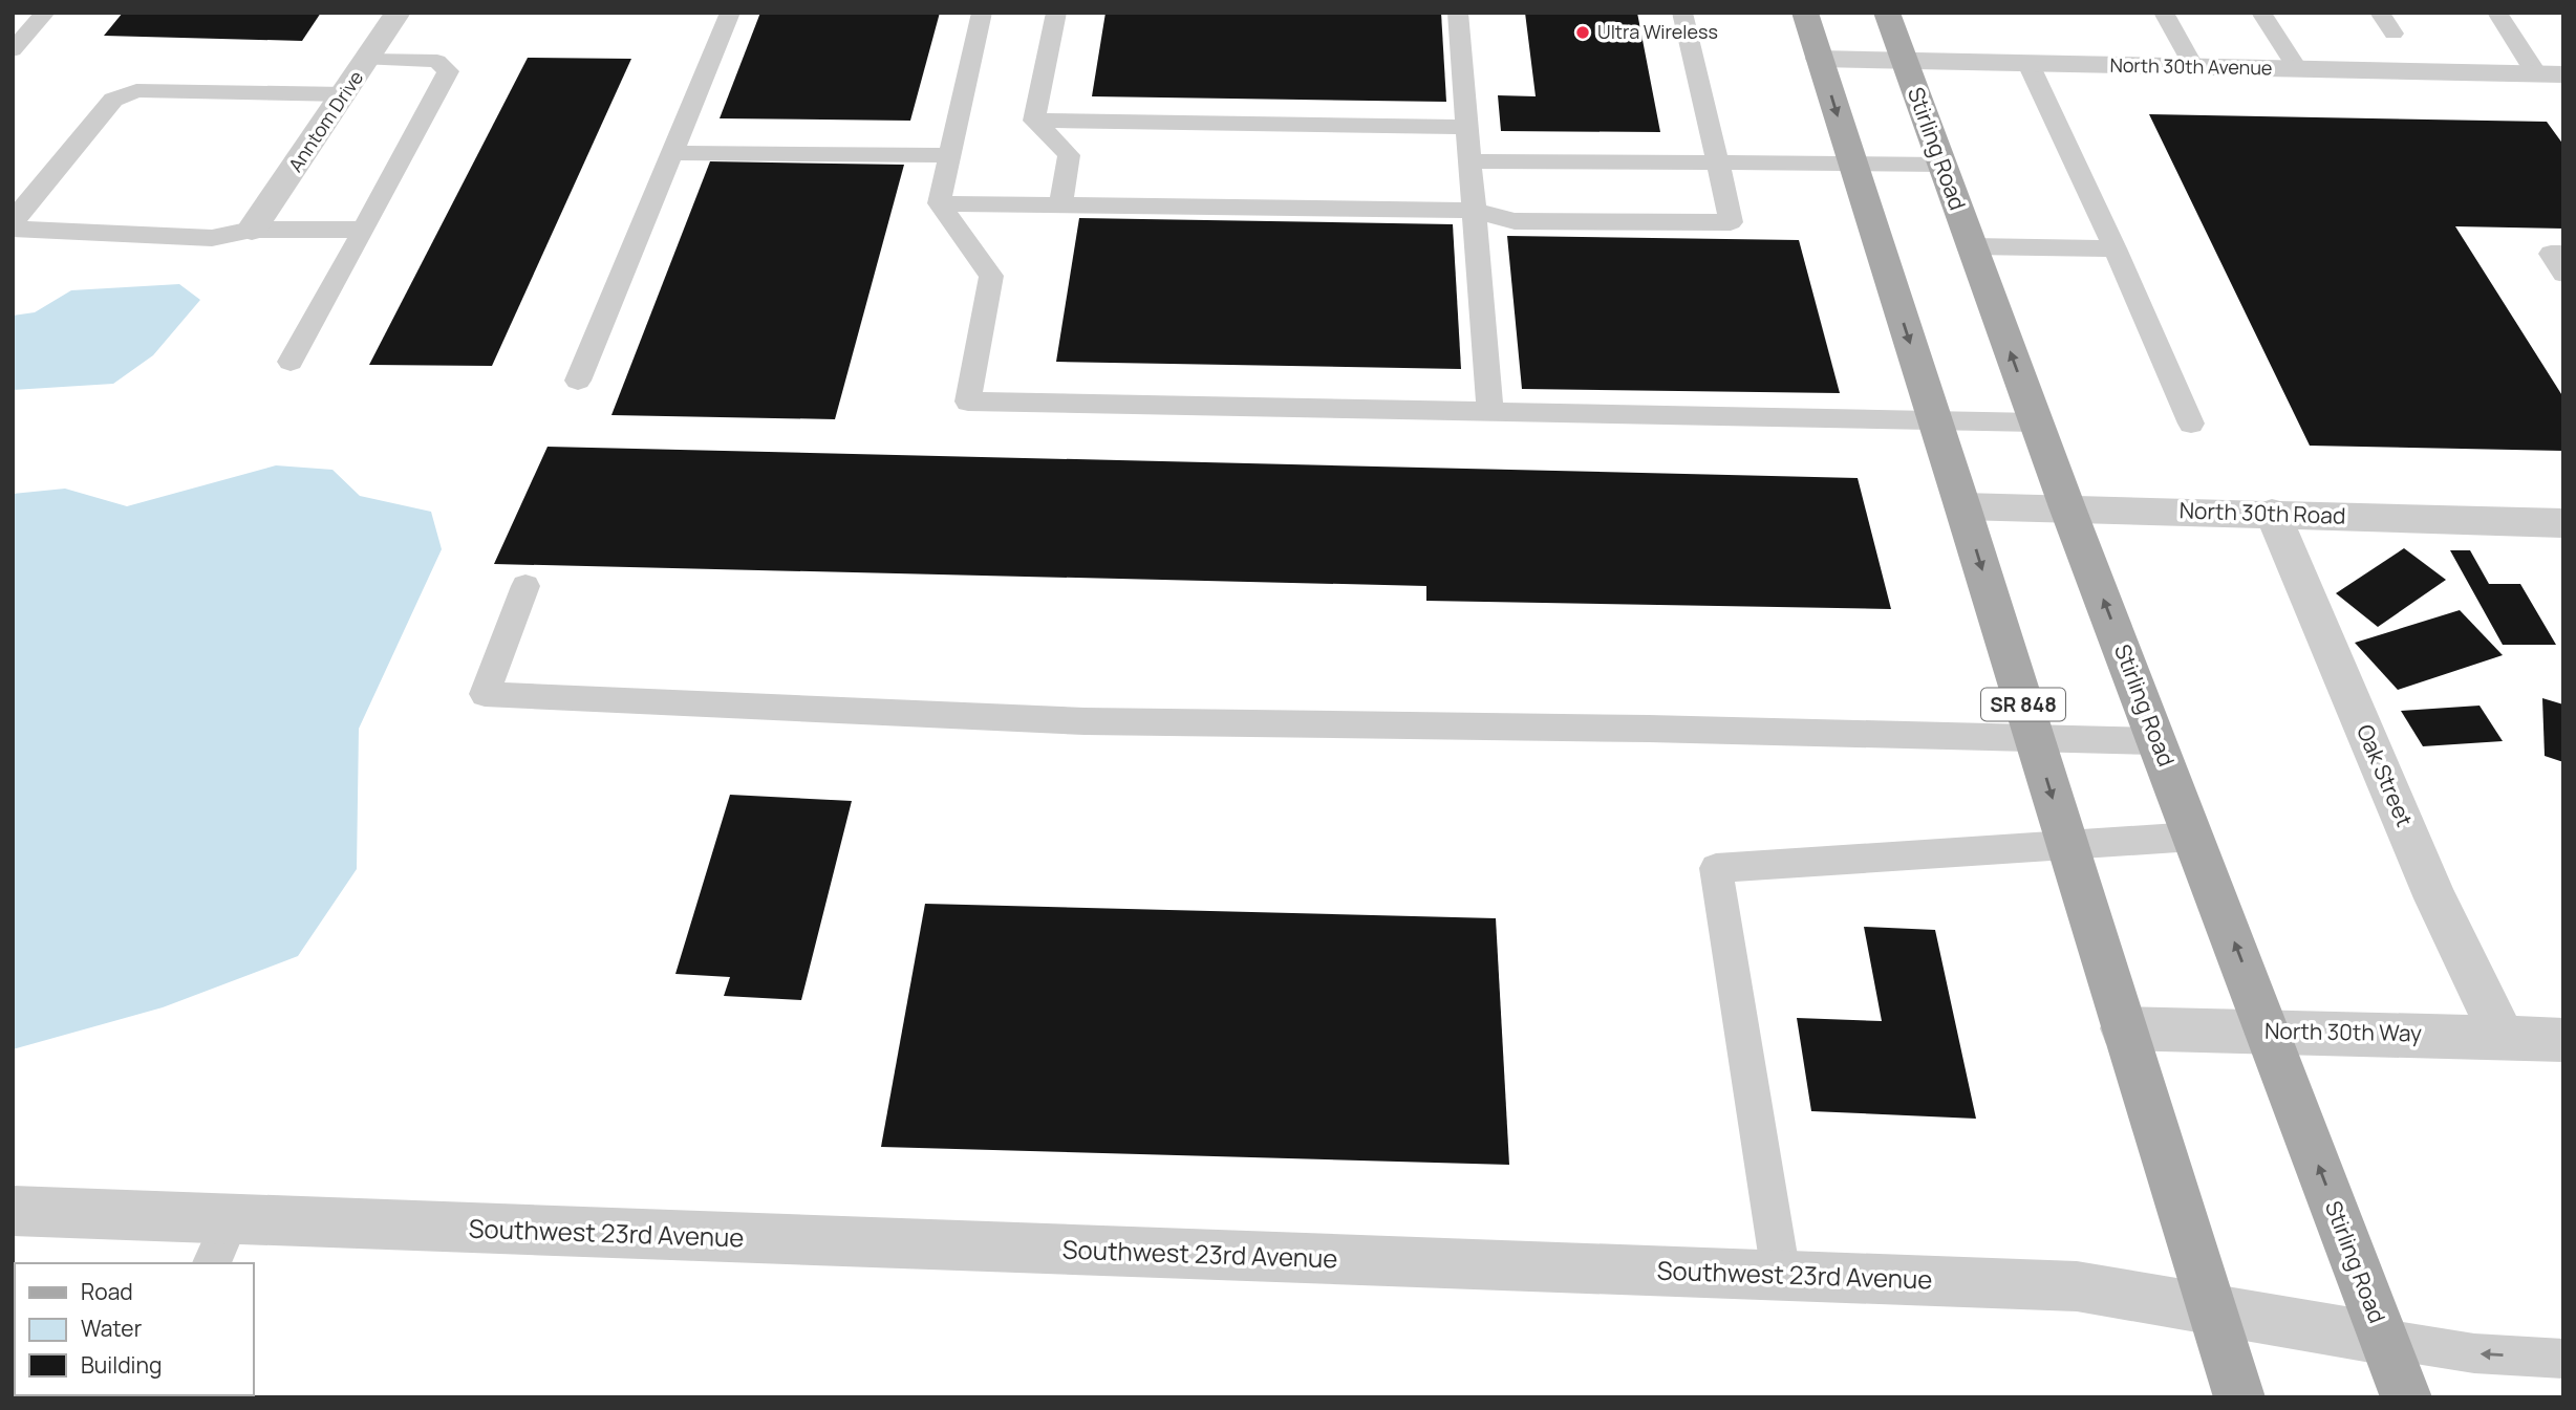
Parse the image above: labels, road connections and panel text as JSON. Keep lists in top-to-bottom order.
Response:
{
  "streets": {
    "main road": ["Stirling Road", "SR 848"],
    "street": [
      "North 30th Avenue",
      "Anntom Drive",
      "North 30th Road",
      "Oak Street",
      "North 30th Way",
      "Southwest 23rd Avenue"
    ]
  },
  "crossings": [
    ["North 30th Avenue", "Stirling Road"],
    ["North 30th Avenue", "SR 848"],
    ["Stirling Road", "North 30th Road"],
    ["Stirling Road", "North 30th Way"],
    ["Stirling Road", "Southwest 23rd Avenue"],
    ["North 30th Road", "SR 848"],
    ["North 30th Road", "Oak Street"],
    ["SR 848", "North 30th Way"],
    ["SR 848", "Southwest 23rd Avenue"],
    ["Oak Street", "North 30th Way"]
  ],
  "places": ["Ultra Wireless"],
  "legend": ["Road", "Water", "Building"]
}
